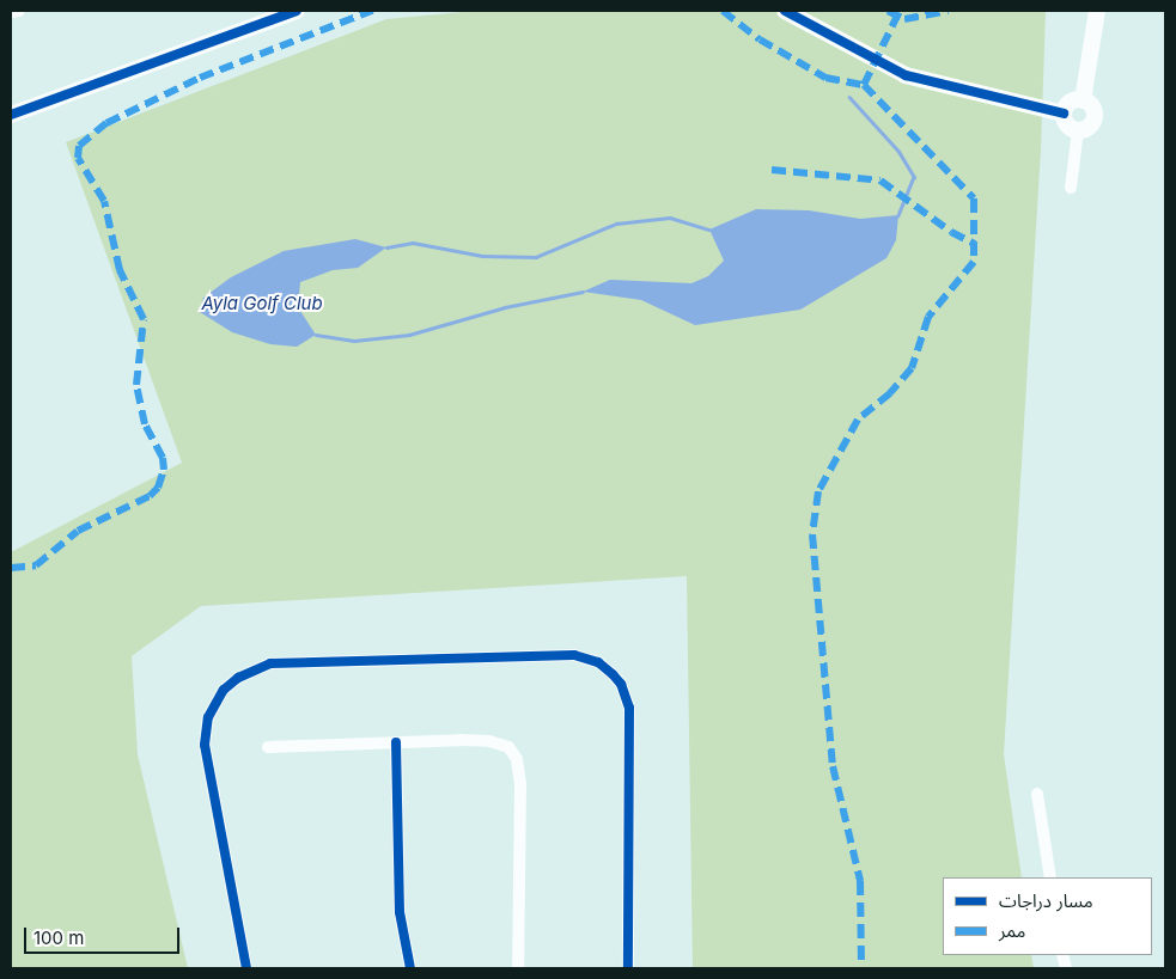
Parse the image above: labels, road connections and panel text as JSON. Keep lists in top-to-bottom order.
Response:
{
  "water": ["Ayla Golf Club"],
  "legend": ["مسار دراجات", "ممر"],
  "scale_bar": "100 m"
}
